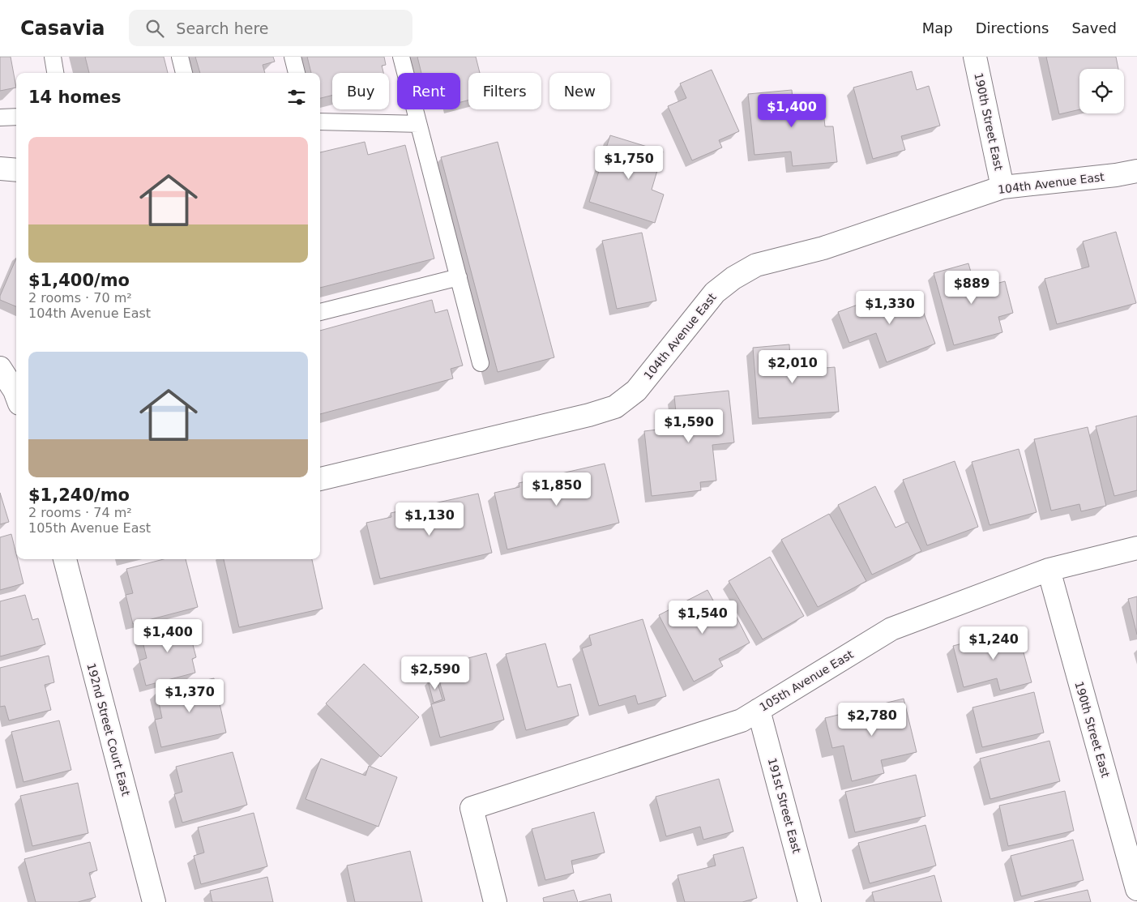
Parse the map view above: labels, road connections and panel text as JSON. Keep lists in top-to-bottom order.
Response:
{
  "streets": {
    "street": [
      "190th Street East",
      "104th Avenue East",
      "105th Avenue East",
      "192nd Street Court East",
      "191st Street East"
    ]
  },
  "crossings": [
    ["190th Street East", "104th Avenue East"],
    ["190th Street East", "105th Avenue East"],
    ["105th Avenue East", "191st Street East"]
  ],
  "page": {
    "header": "Casavia",
    "search": "Search here",
    "nav": ["Map", "Directions", "Saved"],
    "chip": [
      "Buy",
      "Rent",
      "Filters",
      "New"
    ],
    "heading": "14 homes",
    "price": [
      "$1,400",
      "$1,750",
      "$889",
      "$1,330",
      "$2,010",
      "$1,590",
      "$1,850",
      "$1,130",
      "$1,540",
      "$1,400",
      "$1,240",
      "$2,590",
      "$1,370",
      "$2,780"
    ],
    "list": [
      {
        "name": "$1,400/mo",
        "note": "2 rooms · 70 m² · 104th Avenue East"
      },
      {
        "name": "$1,240/mo",
        "note": "2 rooms · 74 m² · 105th Avenue East"
      }
    ]
  }
}
